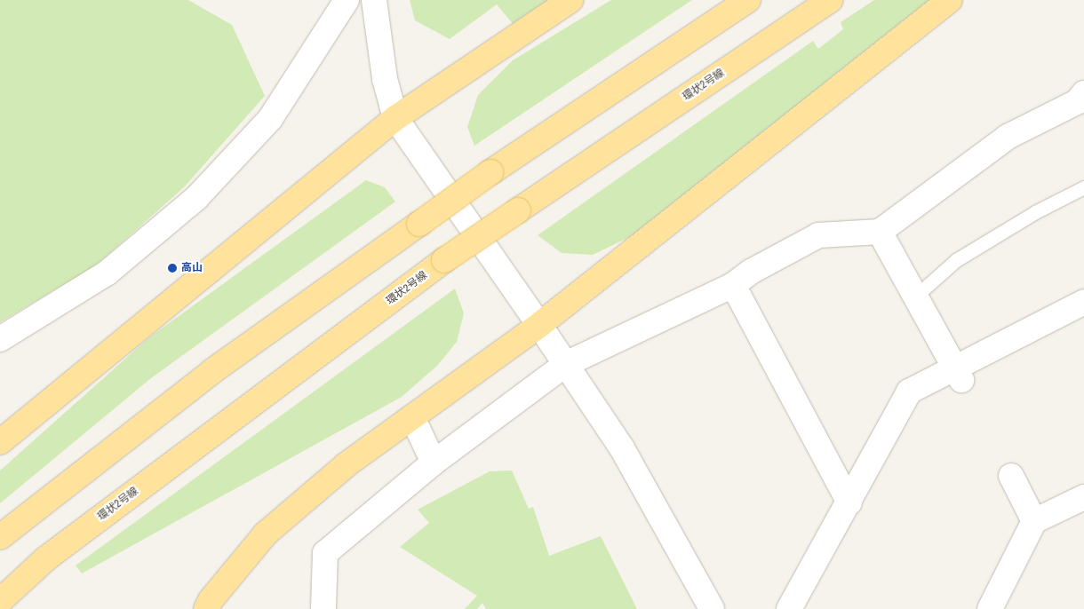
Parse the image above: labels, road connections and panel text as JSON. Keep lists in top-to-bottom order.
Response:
{
  "streets": {
    "main road": ["環状2号線"]
  },
  "places": ["高山"]
}
